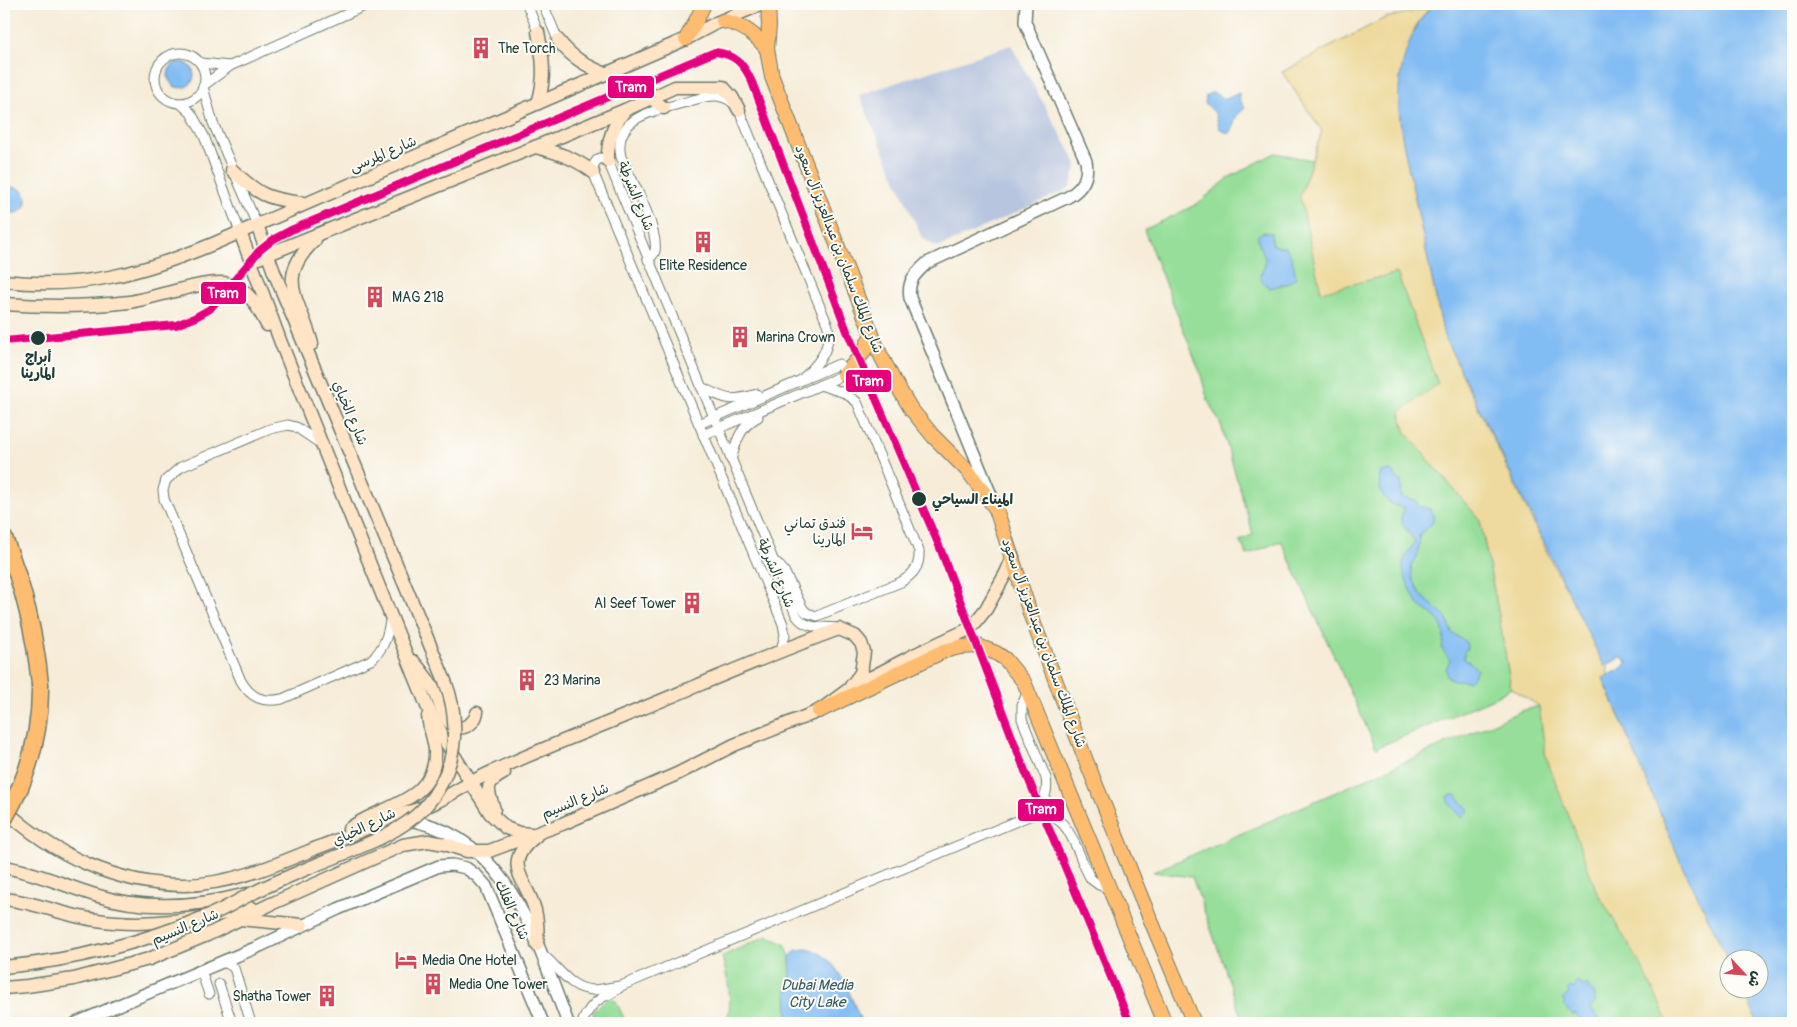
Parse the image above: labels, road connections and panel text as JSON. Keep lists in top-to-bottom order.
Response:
{
  "streets": {
    "main road": [
      "شارع المرسى",
      "شارع الملك سلمان بن عبدالعزيز آل سعود",
      "شارع الخياي",
      "شارع النسيم"
    ],
    "street": ["شارع الشرطة", "شارع الفلك"]
  },
  "crossings": [
    ["شارع المرسى", "شارع الخياي"],
    ["شارع الملك سلمان بن عبدالعزيز آل سعود", "شارع النسيم"],
    ["شارع النسيم", "شارع الفلك"]
  ],
  "water": ["Dubai Media City Lake"],
  "places": {
    "building": [
      "The Torch",
      "Elite Residence",
      "MAG 218",
      "Marina Crown",
      "Al Seef Tower",
      "23 Marina",
      "Media One Tower",
      "Shatha Tower"
    ],
    "other": ["أبراج المارينا", "الميناء السياحي"],
    "hotel": ["فندق تماني المارينا", "Media One Hotel"]
  },
  "lines": ["transit line Tram"],
  "north": "bottom right"
}
